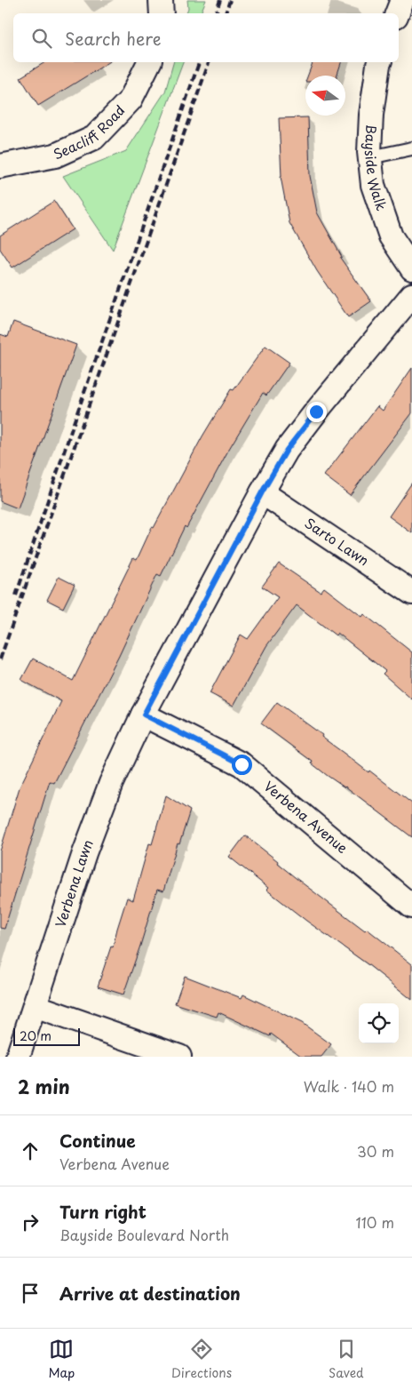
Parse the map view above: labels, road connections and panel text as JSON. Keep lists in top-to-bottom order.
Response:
{
  "streets": {
    "street": [
      "Seacliff Road",
      "Bayside Walk",
      "Sarto Lawn",
      "Verbena Avenue",
      "Verbena Lawn"
    ]
  },
  "crossings": [
    ["Sarto Lawn", "Verbena Lawn"],
    ["Verbena Avenue", "Verbena Lawn"]
  ],
  "scale_bar": "20 m",
  "north": "left",
  "page": {
    "search": "Search here",
    "scale": "20 m",
    "heading": ["2 min", "Walk · 140 m"],
    "list": [
      ["Continue", "Verbena Avenue", "30 m"],
      ["Turn right", "Bayside Boulevard North", "110 m"],
      "Arrive at destination"
    ],
    "nav": ["Map", "Directions", "Saved"]
  }
}
